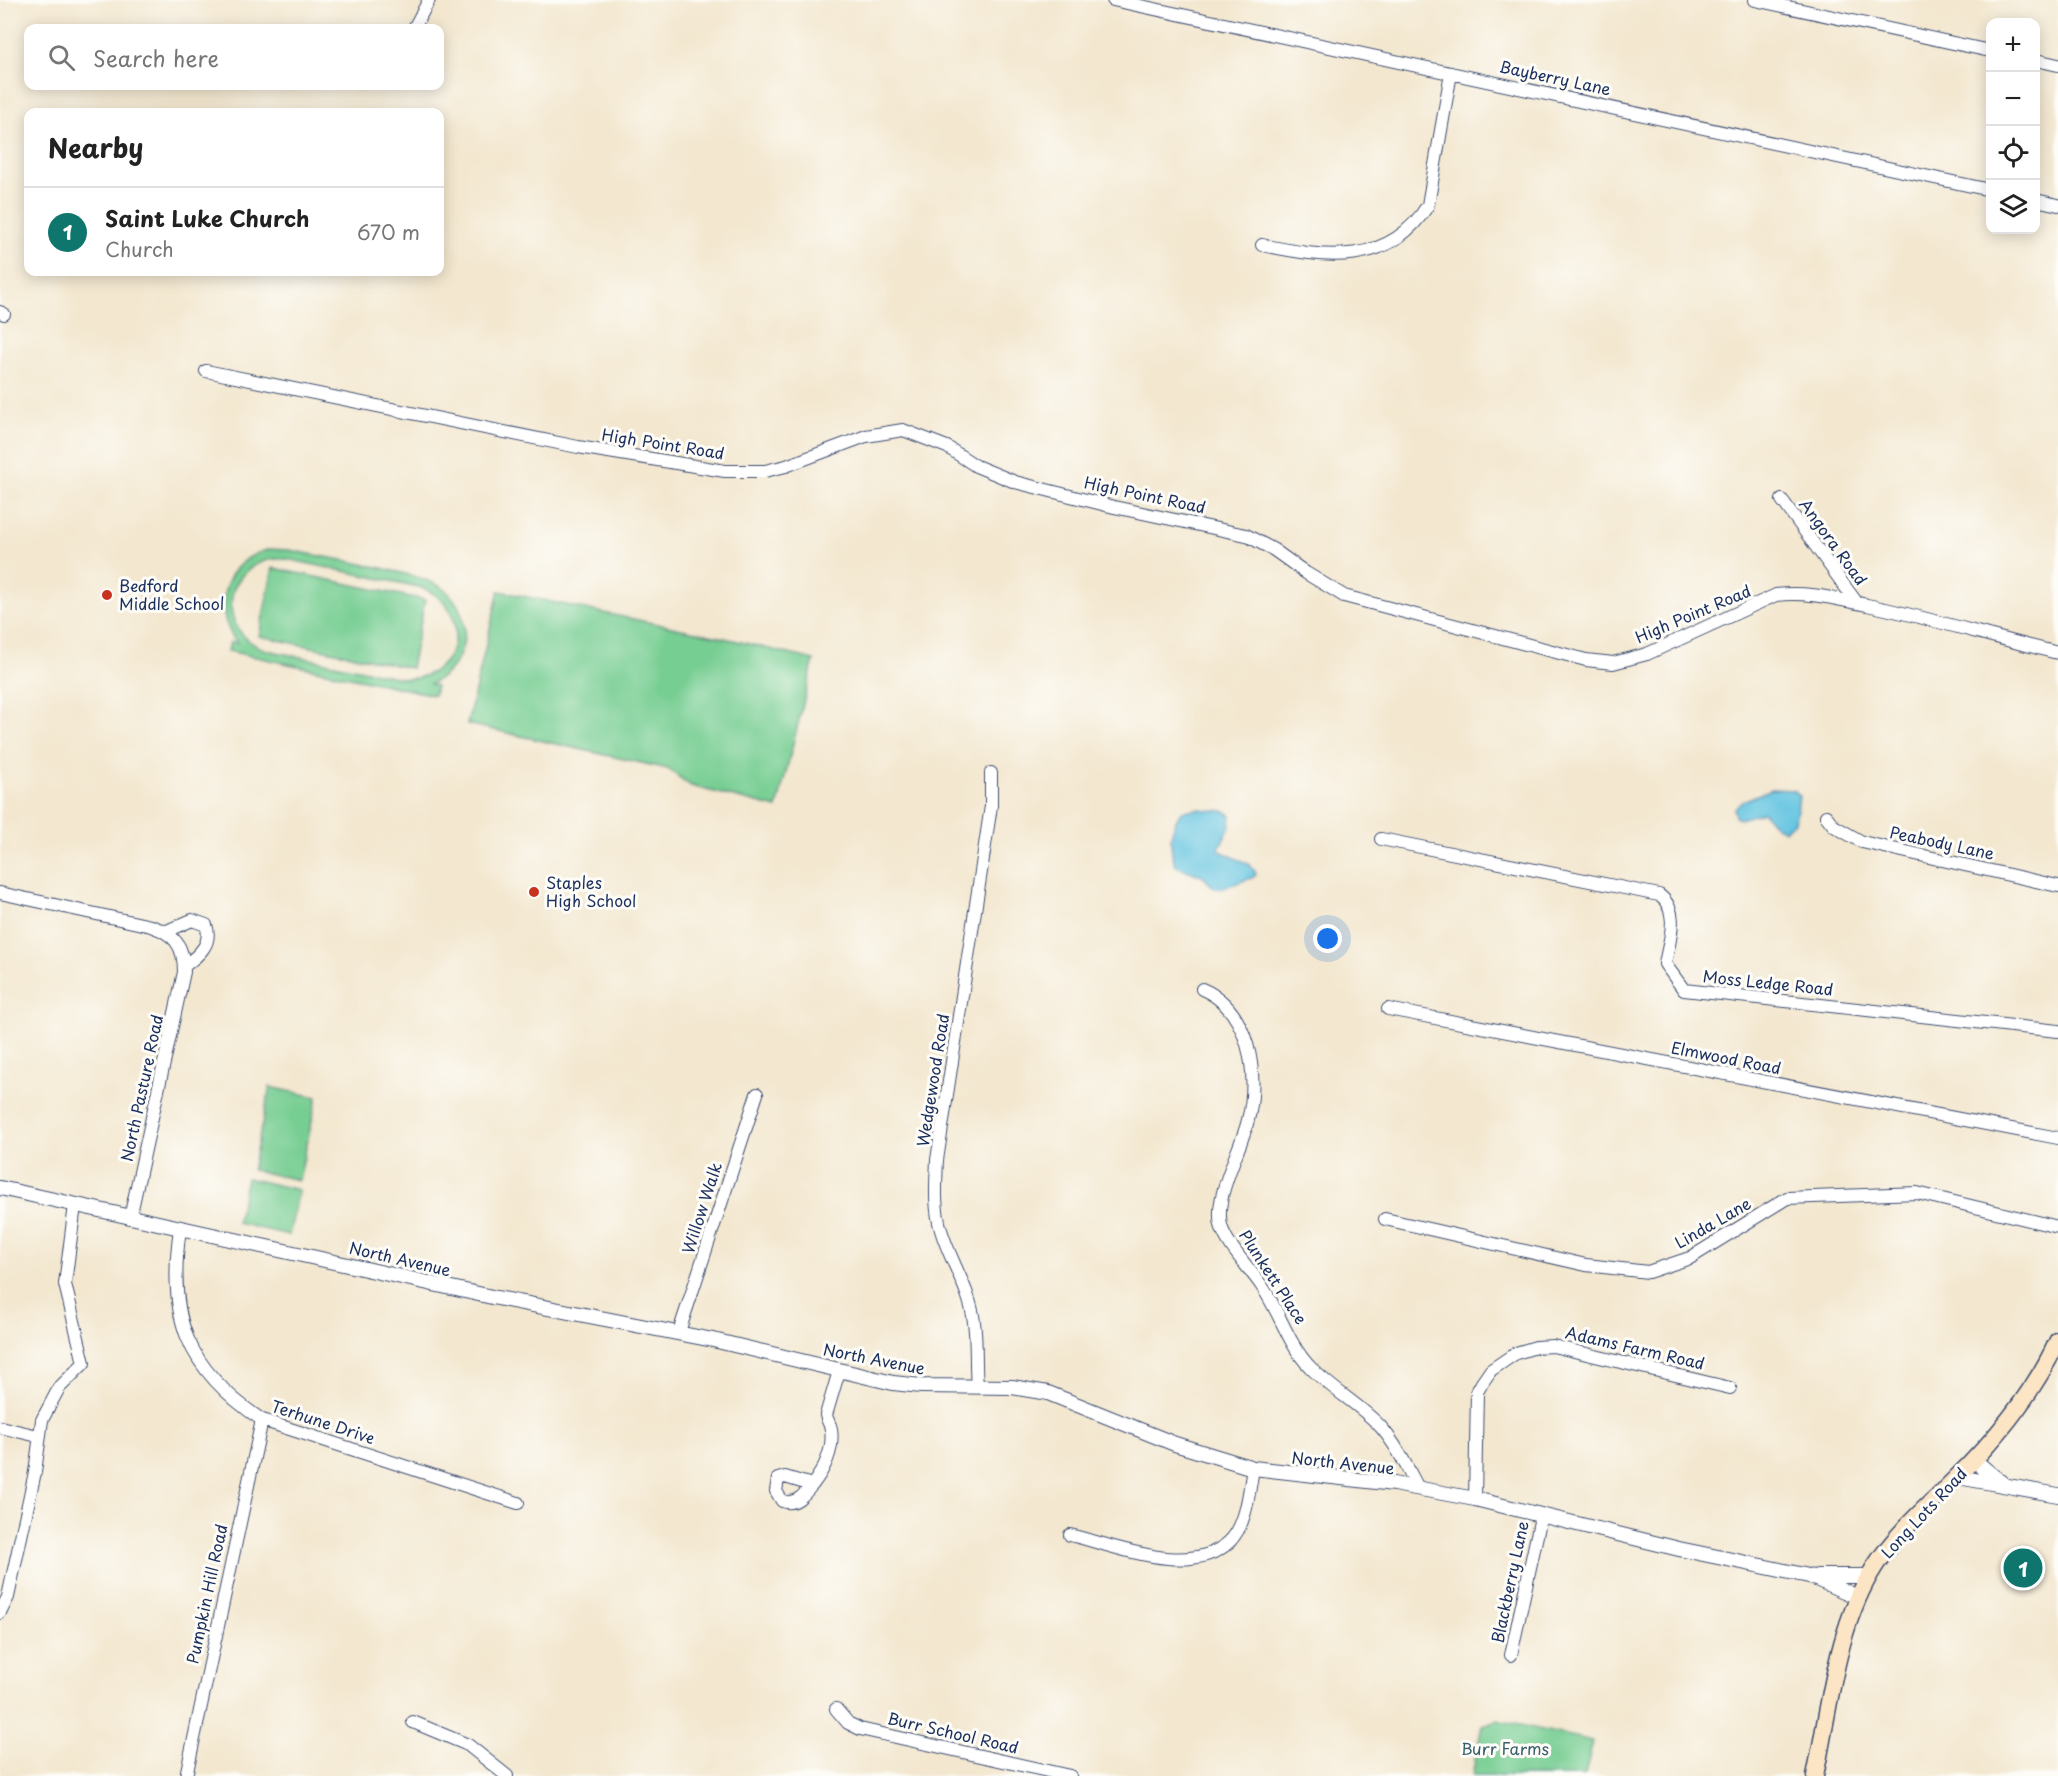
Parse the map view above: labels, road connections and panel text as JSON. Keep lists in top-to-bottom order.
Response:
{
  "streets": {
    "main road": ["Long Lots Road"],
    "street": [
      "Bayberry Lane",
      "High Point Road",
      "Angora Road",
      "Peabody Lane",
      "Moss Ledge Road",
      "Elmwood Road",
      "Wedgewood Road",
      "North Pasture Road",
      "Willow Walk",
      "Linda Lane",
      "North Avenue",
      "Plunkett Place",
      "Adams Farm Road",
      "Terhune Drive",
      "Blackberry Lane",
      "Pumpkin Hill Road",
      "Burr School Road"
    ]
  },
  "crossings": [
    ["High Point Road", "Angora Road"],
    ["Wedgewood Road", "North Avenue"],
    ["North Pasture Road", "North Avenue"],
    ["Willow Walk", "North Avenue"],
    ["North Avenue", "Plunkett Place"],
    ["North Avenue", "Adams Farm Road"],
    ["North Avenue", "Terhune Drive"],
    ["North Avenue", "Long Lots Road"],
    ["North Avenue", "Blackberry Lane"],
    ["Terhune Drive", "Pumpkin Hill Road"]
  ],
  "parks": ["Burr Farms"],
  "places": ["Bedford Middle School", "Staples High School"],
  "page": {
    "map_buttons": ["+", "−"],
    "search": "Search here",
    "heading": "Nearby",
    "list": [
      {
        "mark": "1",
        "name": "Saint Luke Church",
        "note": "Church",
        "value": "670 m"
      }
    ],
    "pins": "1"
  }
}
